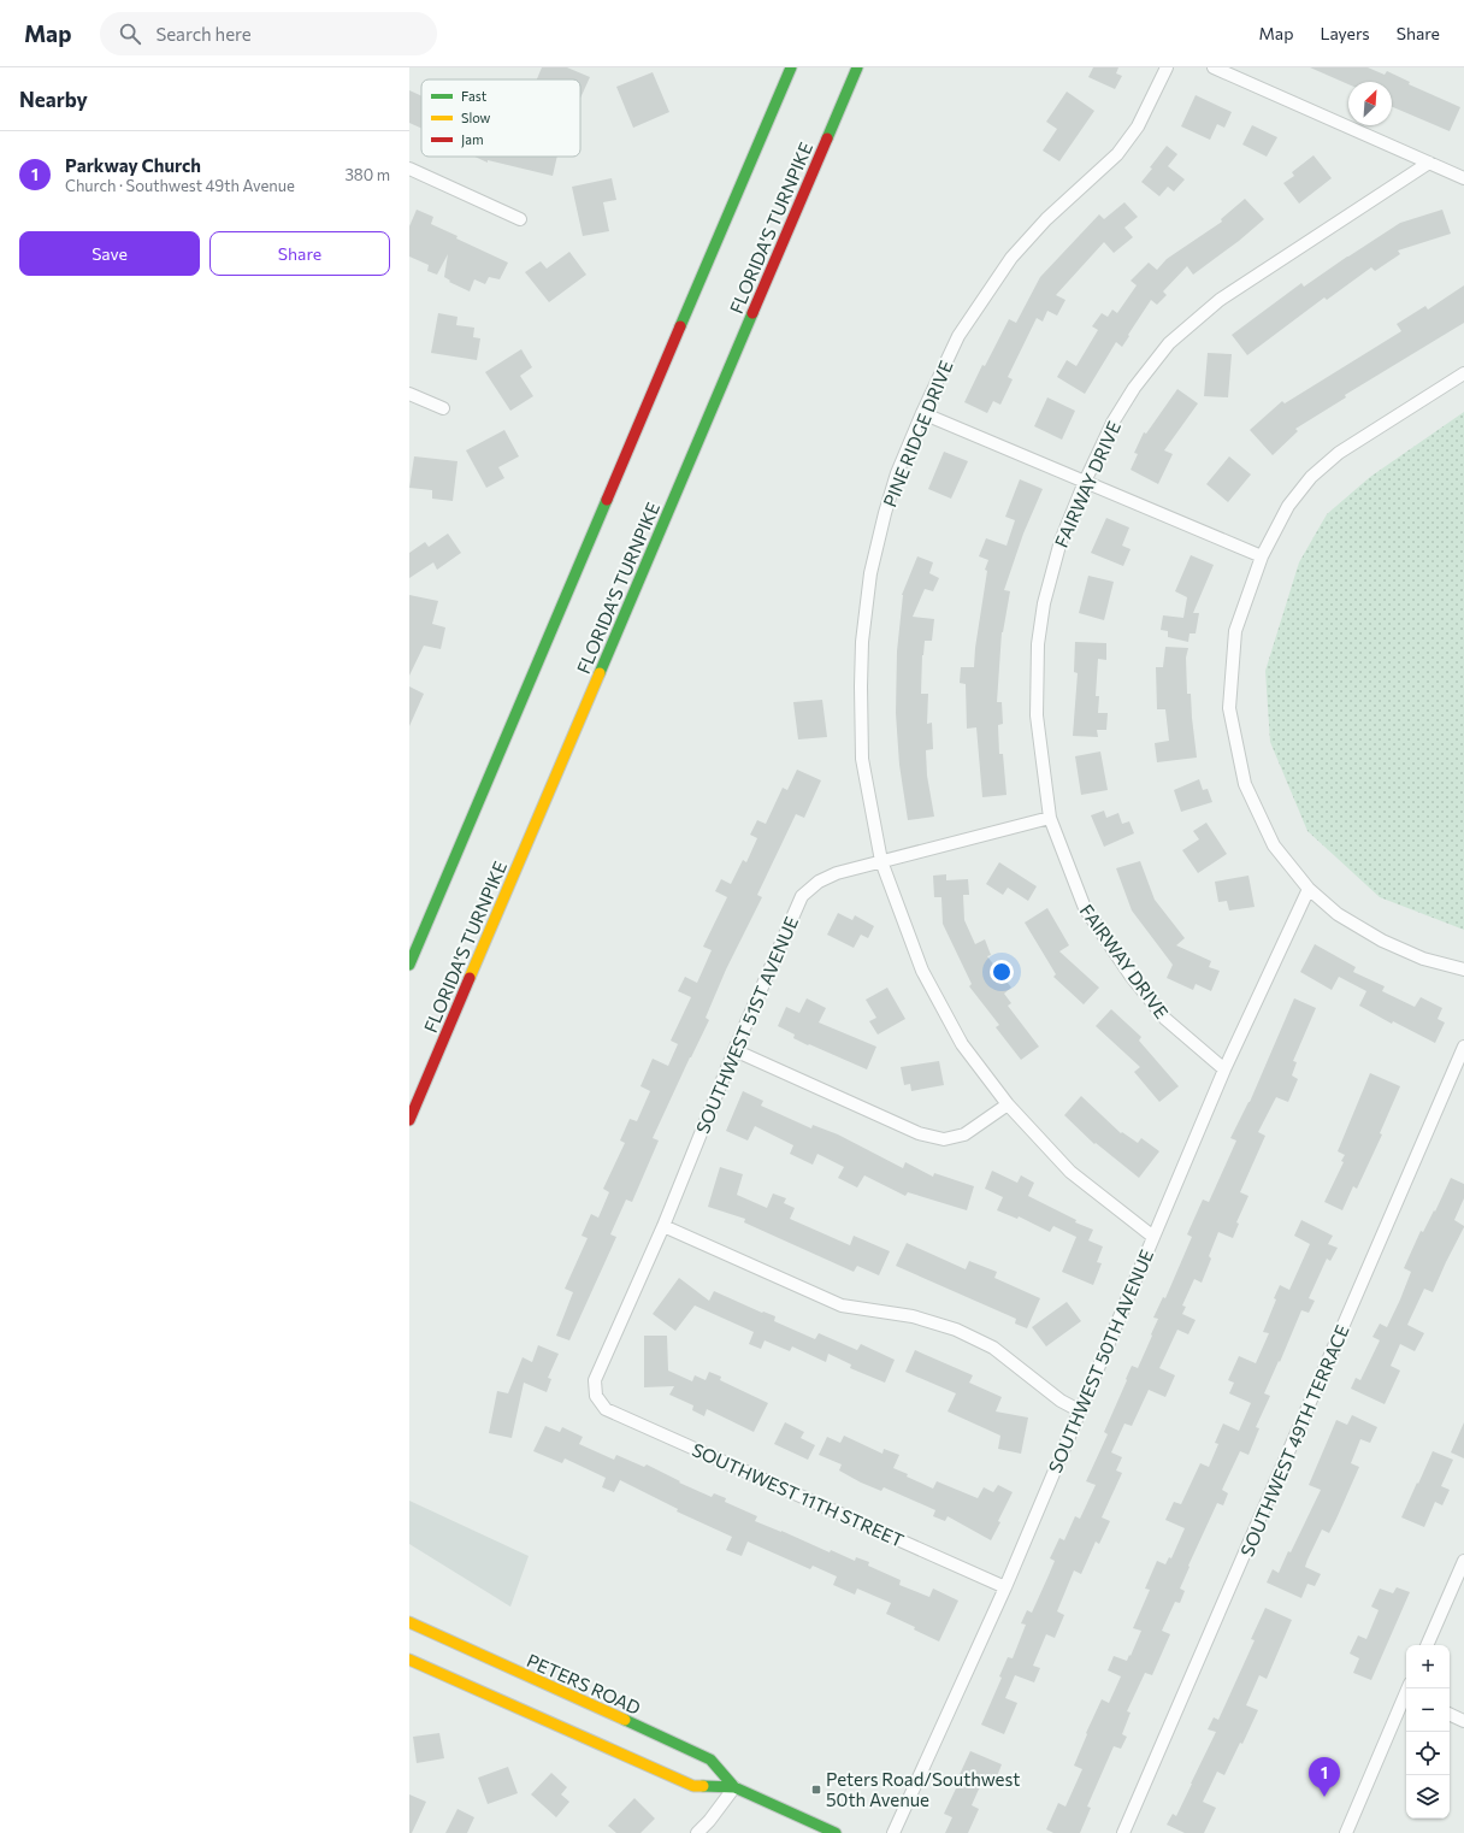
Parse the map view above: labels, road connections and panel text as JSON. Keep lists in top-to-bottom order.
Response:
{
  "streets": {
    "main road": ["FLORIDA'S TURNPIKE", "PETERS ROAD"],
    "street": [
      "PINE RIDGE DRIVE",
      "FAIRWAY DRIVE",
      "SOUTHWEST 51ST AVENUE",
      "SOUTHWEST 50TH AVENUE",
      "SOUTHWEST 49TH TERRACE",
      "SOUTHWEST 11TH STREET"
    ]
  },
  "crossings": [
    ["PINE RIDGE DRIVE", "SOUTHWEST 51ST AVENUE"],
    ["PINE RIDGE DRIVE", "SOUTHWEST 50TH AVENUE"],
    ["FAIRWAY DRIVE", "SOUTHWEST 51ST AVENUE"],
    ["FAIRWAY DRIVE", "SOUTHWEST 50TH AVENUE"],
    ["SOUTHWEST 51ST AVENUE", "SOUTHWEST 11TH STREET"],
    ["SOUTHWEST 50TH AVENUE", "SOUTHWEST 11TH STREET"]
  ],
  "places": {
    "transit": ["Peters Road/Southwest 50th Avenue"]
  },
  "legend": ["Fast", "Slow", "Jam"],
  "north": "top right",
  "page": {
    "header": "Map",
    "search": "Search here",
    "nav": ["Map", "Layers", "Share"],
    "heading": "Nearby",
    "list": [
      {
        "mark": "1",
        "name": "Parkway Church",
        "note": "Church · Southwest 49th Avenue",
        "value": "380 m"
      }
    ],
    "buttons": ["Save", "Share"],
    "map_buttons": ["+", "−"],
    "pins": "1"
  }
}
